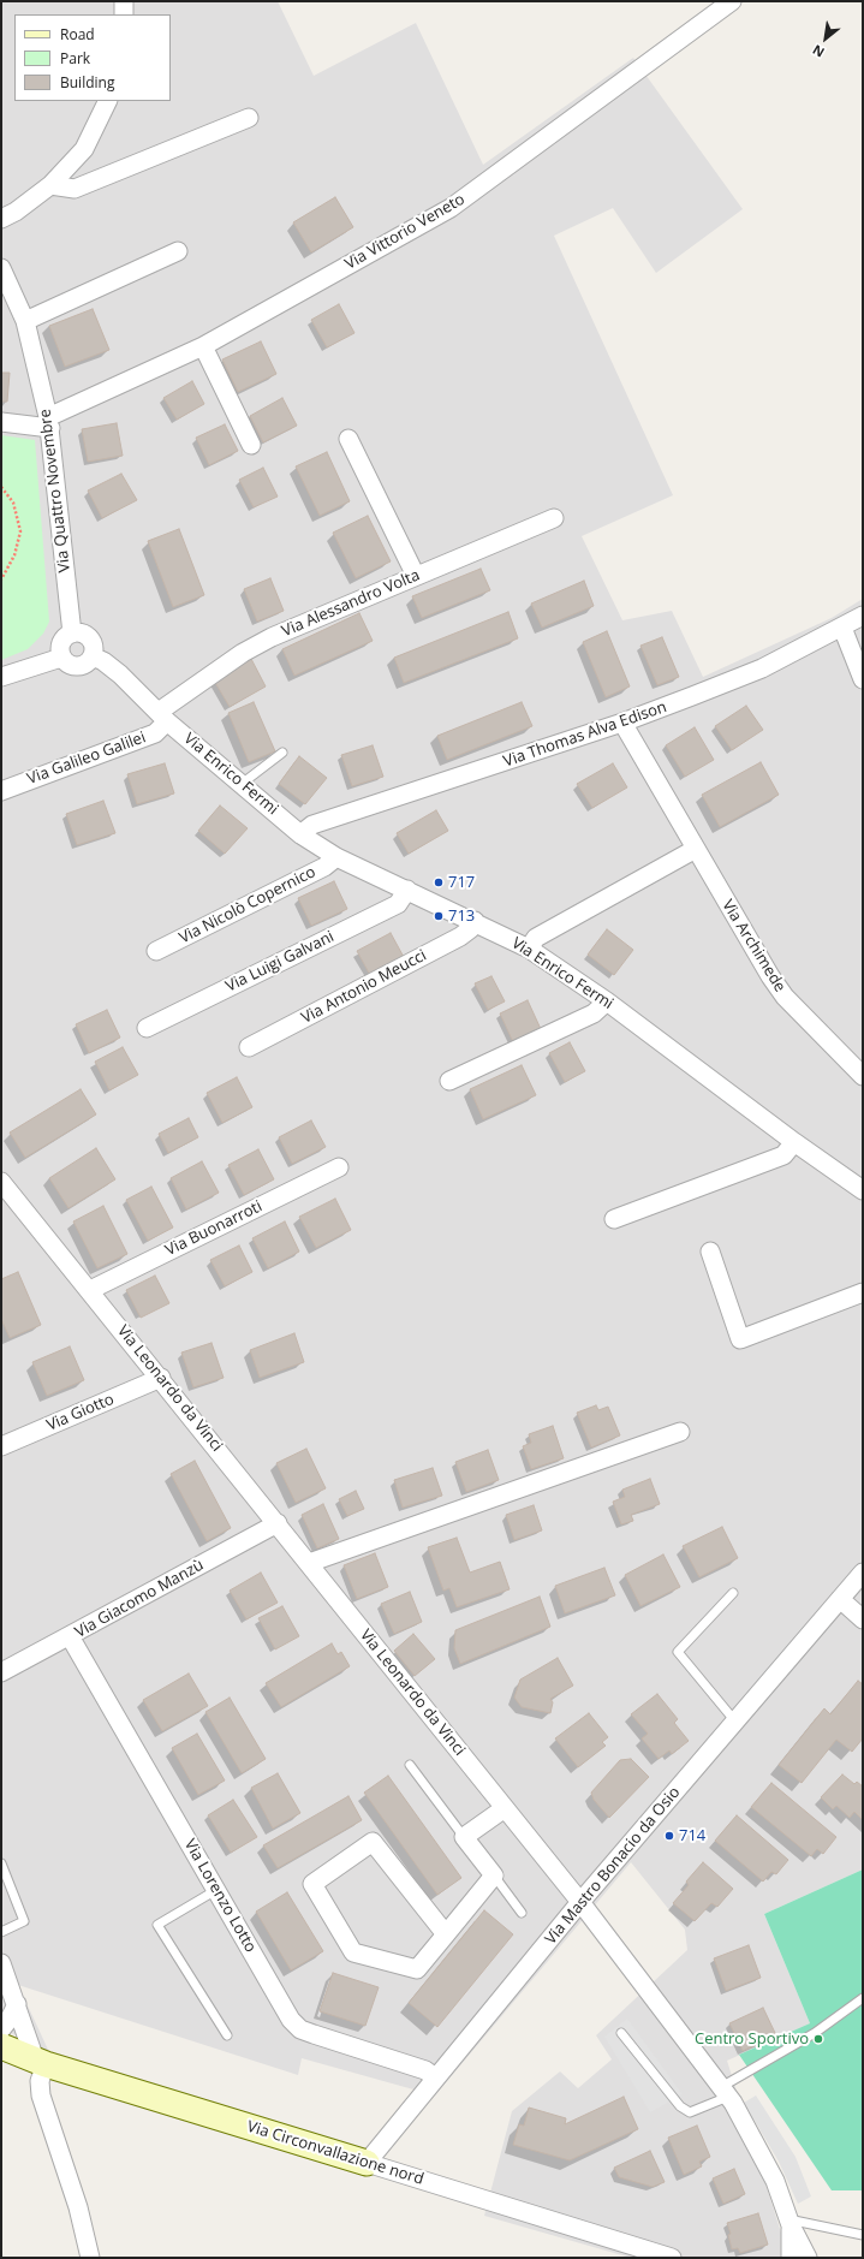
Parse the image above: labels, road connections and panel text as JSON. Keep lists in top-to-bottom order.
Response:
{
  "streets": {
    "street": [
      "Via Vittorio Veneto",
      "Via Quattro Novembre",
      "Via Alessandro Volta",
      "Via Thomas Alva Edison",
      "Via Galileo Galilei",
      "Via Enrico Fermi",
      "Via Nicolò Copernico",
      "Via Archimede",
      "Via Luigi Galvani",
      "Via Antonio Meucci",
      "Via Buonarroti",
      "Via Leonardo da Vinci",
      "Via Giotto",
      "Via Giacomo Manzù",
      "Via Mastro Bonacio da Osio",
      "Via Lorenzo Lotto",
      "Via Circonvallazione nord"
    ]
  },
  "crossings": [
    ["Via Vittorio Veneto", "Via Quattro Novembre"],
    ["Via Quattro Novembre", "Via Enrico Fermi"],
    ["Via Alessandro Volta", "Via Galileo Galilei"],
    ["Via Alessandro Volta", "Via Enrico Fermi"],
    ["Via Thomas Alva Edison", "Via Enrico Fermi"],
    ["Via Thomas Alva Edison", "Via Archimede"],
    ["Via Galileo Galilei", "Via Enrico Fermi"],
    ["Via Enrico Fermi", "Via Nicolò Copernico"],
    ["Via Enrico Fermi", "Via Luigi Galvani"],
    ["Via Enrico Fermi", "Via Antonio Meucci"],
    ["Via Buonarroti", "Via Leonardo da Vinci"],
    ["Via Leonardo da Vinci", "Via Giotto"],
    ["Via Leonardo da Vinci", "Via Giacomo Manzù"],
    ["Via Leonardo da Vinci", "Via Mastro Bonacio da Osio"],
    ["Via Giacomo Manzù", "Via Lorenzo Lotto"],
    ["Via Mastro Bonacio da Osio", "Via Lorenzo Lotto"],
    ["Via Mastro Bonacio da Osio", "Via Circonvallazione nord"]
  ],
  "places": [
    "717",
    "713",
    "714",
    "Centro Sportivo"
  ],
  "legend": ["Road", "Park", "Building"],
  "north": "bottom left"
}
